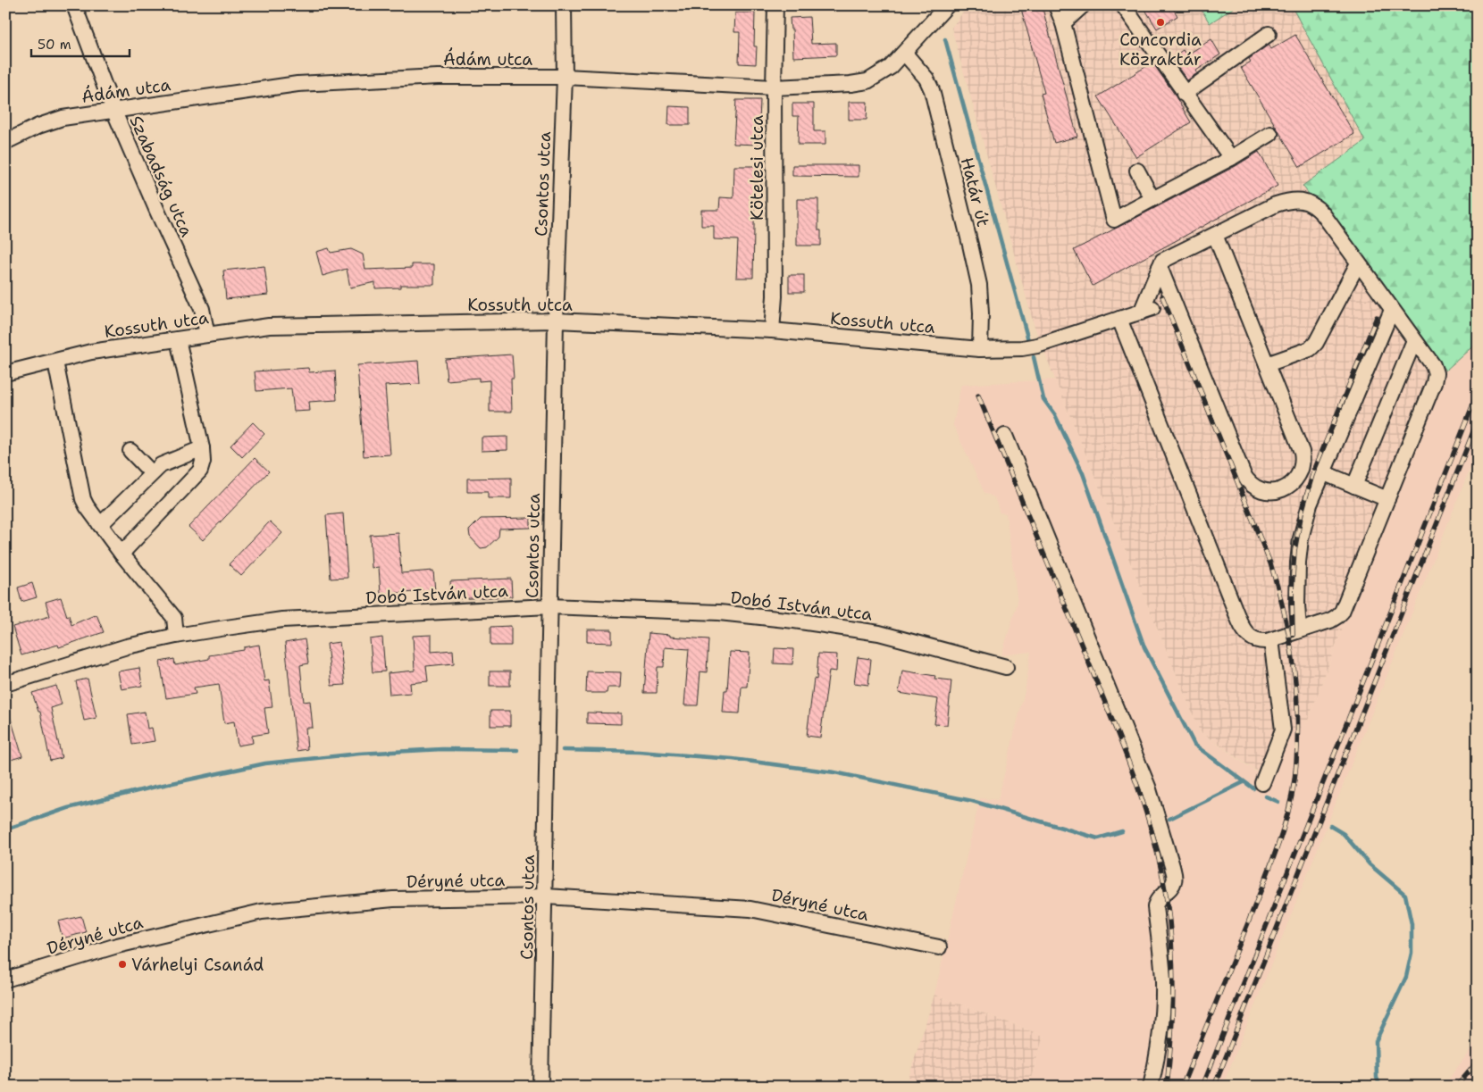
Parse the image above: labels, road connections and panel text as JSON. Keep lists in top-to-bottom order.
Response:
{
  "streets": {
    "street": [
      "Ádám utca",
      "Kötelesi utca",
      "Szabadság utca",
      "Csontos utca",
      "Határ út",
      "Kossuth utca",
      "Dobó István utca",
      "Déryné utca"
    ]
  },
  "crossings": [
    ["Ádám utca", "Kötelesi utca"],
    ["Ádám utca", "Szabadság utca"],
    ["Ádám utca", "Csontos utca"],
    ["Ádám utca", "Határ út"],
    ["Kötelesi utca", "Kossuth utca"],
    ["Szabadság utca", "Kossuth utca"],
    ["Csontos utca", "Kossuth utca"],
    ["Csontos utca", "Dobó István utca"],
    ["Csontos utca", "Déryné utca"],
    ["Határ út", "Kossuth utca"]
  ],
  "places": ["Concordia Közraktár", "Várhelyi Csanád"],
  "scale_bar": "50 m"
}
